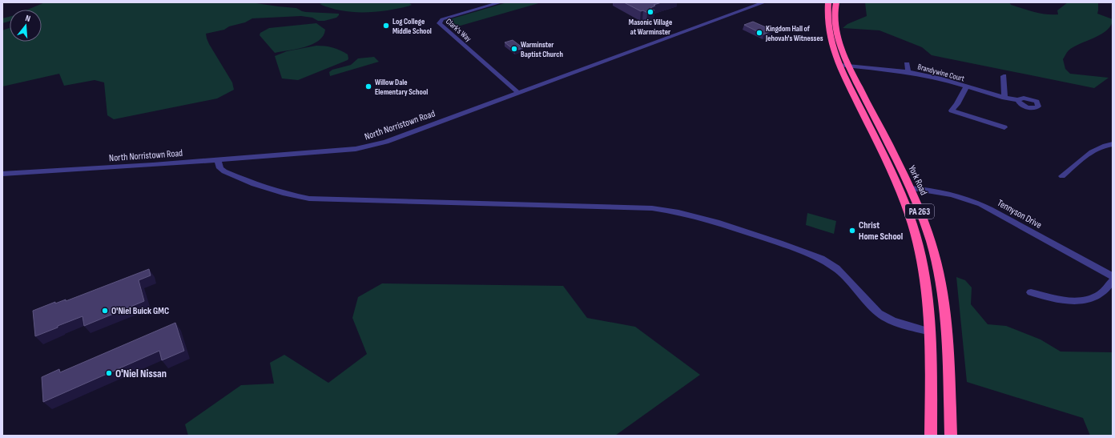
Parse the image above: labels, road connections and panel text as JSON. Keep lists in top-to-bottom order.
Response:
{
  "streets": {
    "highway": ["York Road", "PA 263"],
    "street": [
      "Clark's Way",
      "Brandywine Court",
      "North Norristown Road",
      "Tennyson Drive"
    ]
  },
  "crossings": [
    ["Clark's Way", "North Norristown Road"],
    ["Brandywine Court", "York Road"],
    ["York Road", "Tennyson Drive"]
  ],
  "places": [
    "Masonic Village at Warminster",
    "Log College Middle School",
    "Kingdom Hall of Jehovah's Witnesses",
    "Warminster Baptist Church",
    "Willow Dale Elementary School",
    "Christ Home School",
    "O'Niel Buick GMC",
    "O'Niel Nissan"
  ],
  "north": "top"
}
